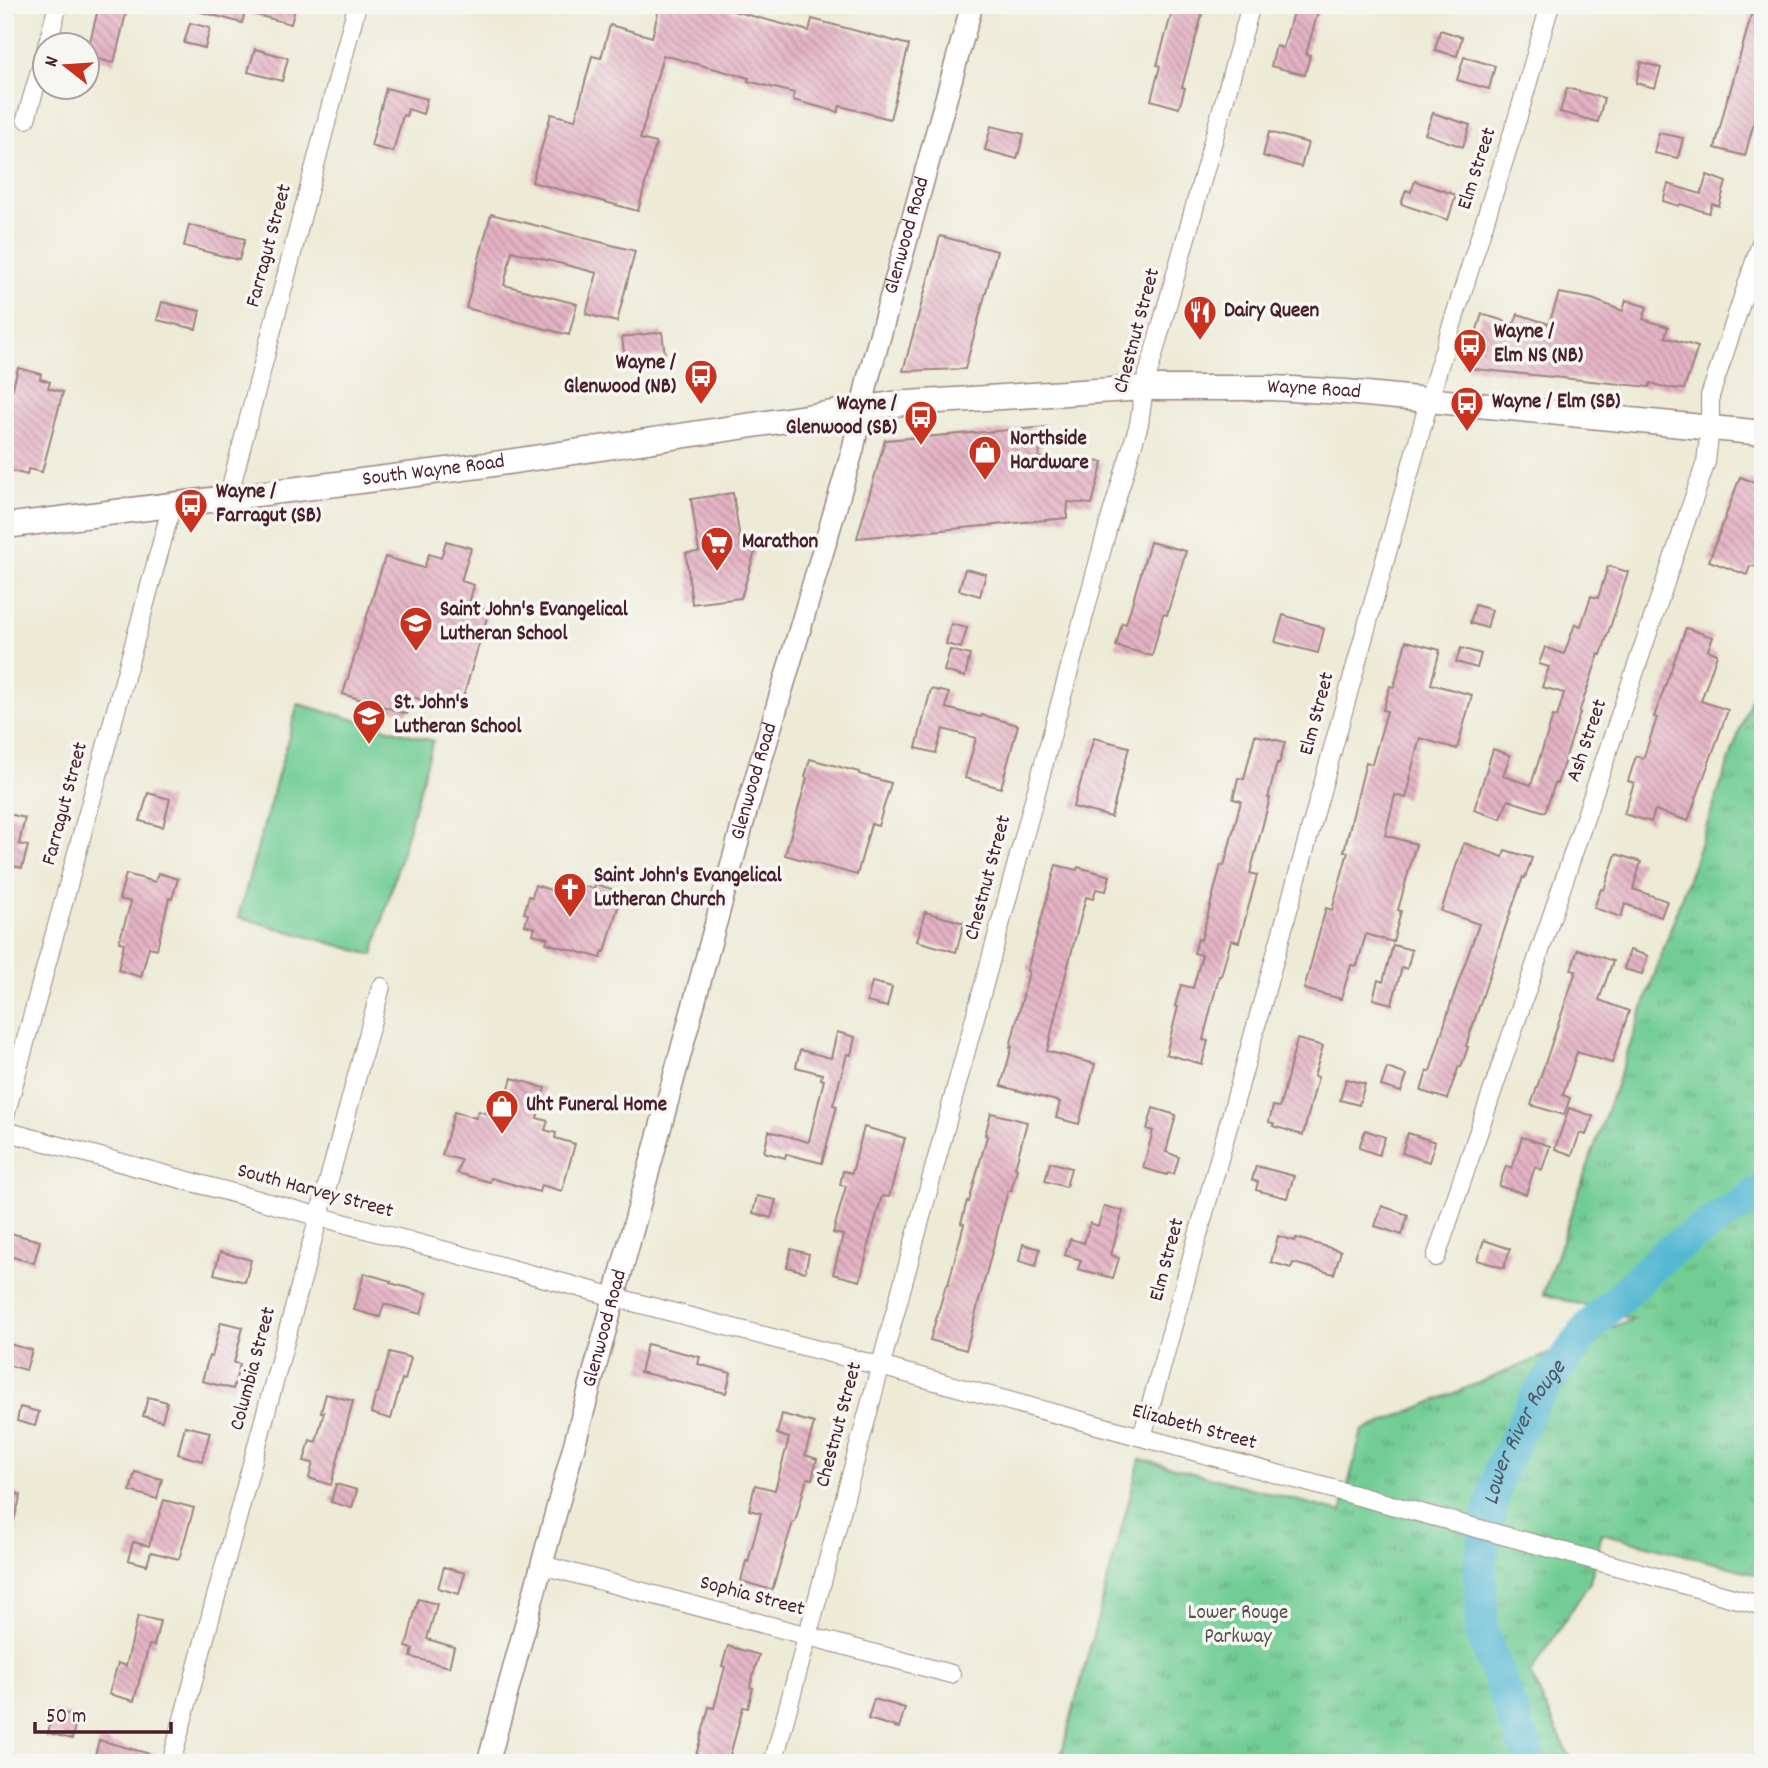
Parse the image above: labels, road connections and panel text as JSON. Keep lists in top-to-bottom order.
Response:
{
  "streets": {
    "main road": ["Wayne Road", "South Wayne Road"],
    "street": [
      "Elm Street",
      "Glenwood Road",
      "Farragut Street",
      "Chestnut Street",
      "Ash Street",
      "South Harvey Street",
      "Columbia Street",
      "Elizabeth Street",
      "Sophia Street"
    ]
  },
  "crossings": [
    ["Elm Street", "Wayne Road"],
    ["Elm Street", "Elizabeth Street"],
    ["Glenwood Road", "Wayne Road"],
    ["Glenwood Road", "South Wayne Road"],
    ["Glenwood Road", "South Harvey Street"],
    ["Glenwood Road", "Elizabeth Street"],
    ["Glenwood Road", "Sophia Street"],
    ["Farragut Street", "South Wayne Road"],
    ["Chestnut Street", "Wayne Road"],
    ["Chestnut Street", "Elizabeth Street"],
    ["Chestnut Street", "Sophia Street"],
    ["Wayne Road", "South Wayne Road"],
    ["Wayne Road", "Ash Street"],
    ["South Harvey Street", "Columbia Street"],
    ["South Harvey Street", "Elizabeth Street"]
  ],
  "water": ["Lower River Rouge"],
  "parks": ["Lower Rouge Parkway"],
  "places": {
    "restaurant": ["Dairy Queen"],
    "bus stop": [
      "Wayne / Elm NS (NB)",
      "Wayne / Glenwood (NB)",
      "Wayne / Elm (SB)",
      "Wayne / Glenwood (SB)",
      "Wayne / Farragut (SB)"
    ],
    "shop": ["Northside Hardware", "Uht Funeral Home"],
    "supermarket": ["Marathon"],
    "school or university": ["Saint John's Evangelical Lutheran School", "St. John's Lutheran School"],
    "church": ["Saint John's Evangelical Lutheran Church"]
  },
  "scale_bar": "50 m",
  "north": "left"
}
